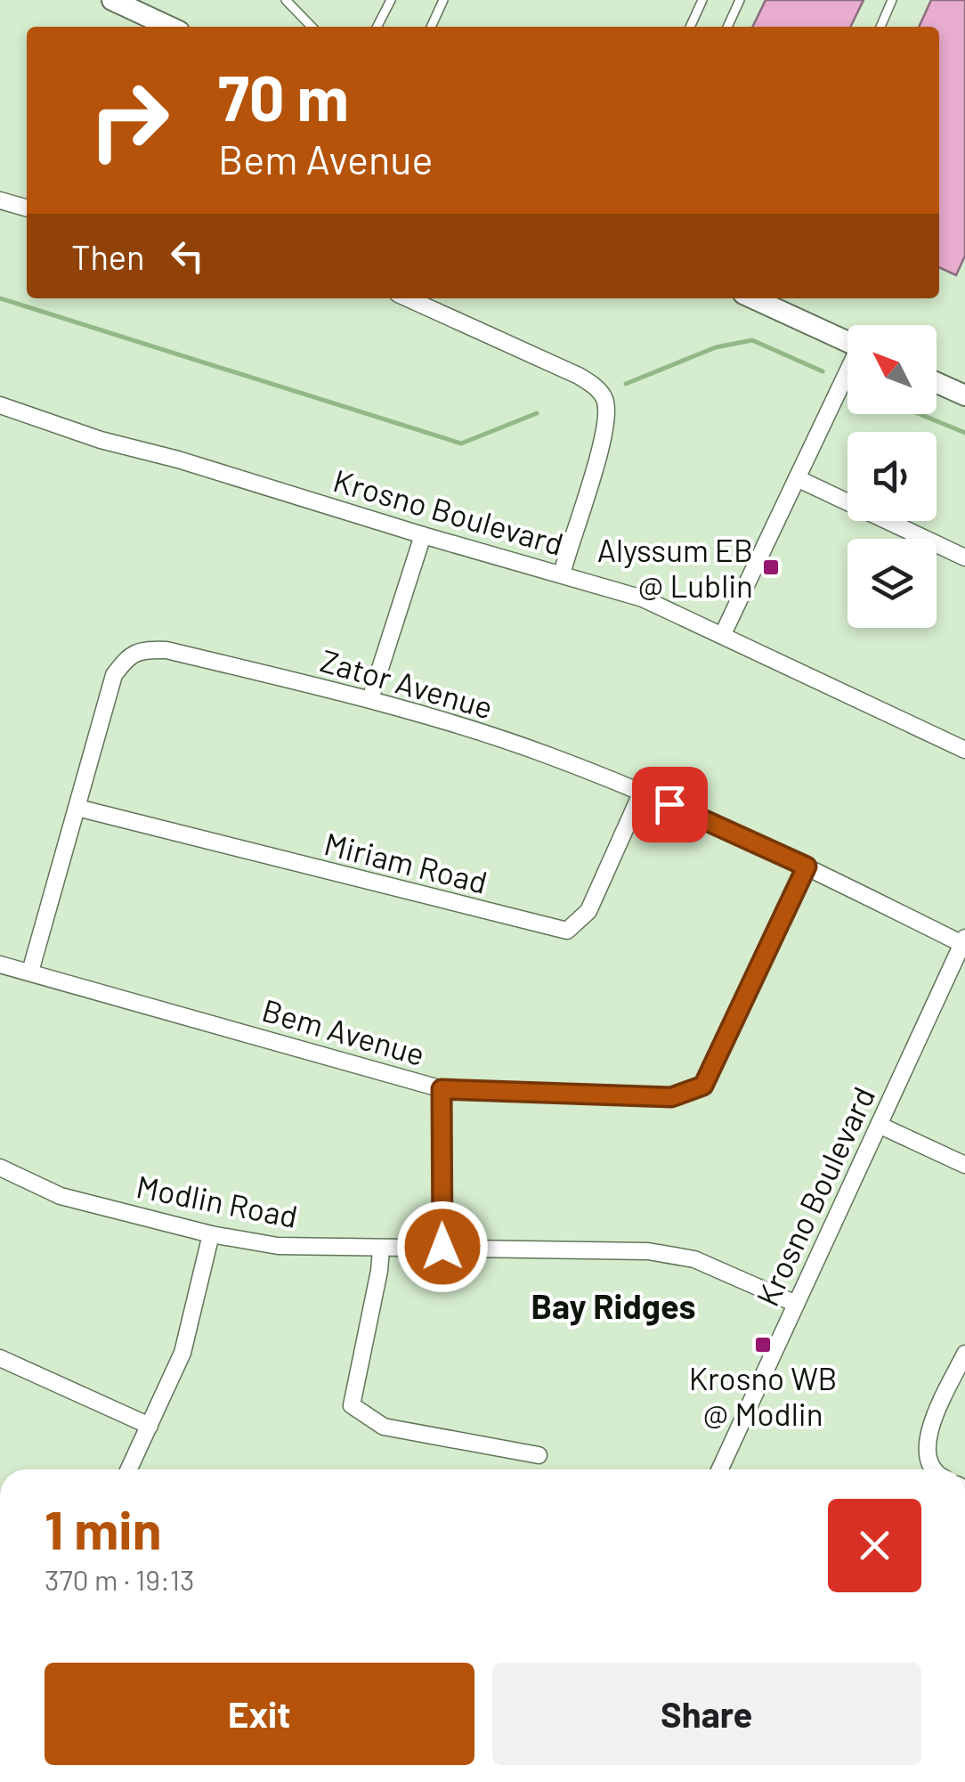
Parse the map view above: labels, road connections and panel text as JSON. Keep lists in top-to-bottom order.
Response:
{
  "streets": {
    "street": [
      "Krosno Boulevard",
      "Zator Avenue",
      "Miriam Road",
      "Bem Avenue",
      "Modlin Road"
    ]
  },
  "crossings": [
    ["Krosno Boulevard", "Zator Avenue"],
    ["Krosno Boulevard", "Modlin Road"],
    ["Zator Avenue", "Miriam Road"],
    ["Zator Avenue", "Bem Avenue"]
  ],
  "districts": ["Bay Ridges"],
  "places": {
    "transit": ["Alyssum EB @ Lublin", "Krosno WB @ Modlin"]
  },
  "north": "top left",
  "page": {
    "turn": ["70 m", "Bem Avenue"],
    "then": "Then",
    "heading": ["1 min", "370 m · 19:13"],
    "buttons": ["Exit", "Share"]
  }
}
